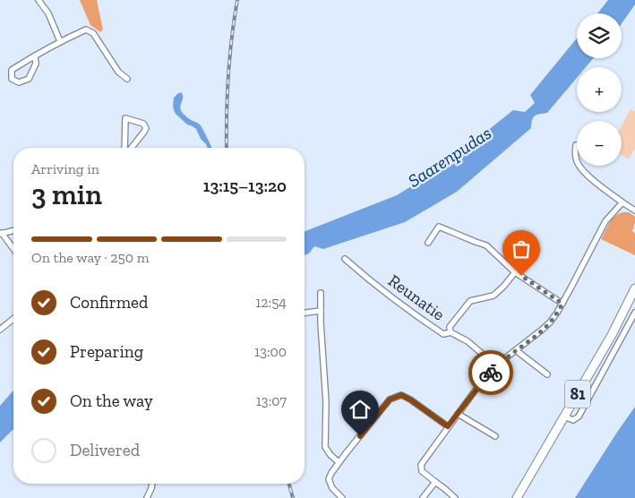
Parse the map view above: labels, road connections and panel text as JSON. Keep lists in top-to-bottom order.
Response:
{
  "streets": {
    "main road": ["81"],
    "street": ["Reunatie"]
  },
  "water": ["Saarenpudas"],
  "page": {
    "map_buttons": ["+", "−"],
    "heading": ["3 min", "Arriving in", "13:15–13:20"],
    "bar": "On the way · 250 m",
    "list": [
      ["Confirmed", "12:54"],
      ["Preparing", "13:00"],
      ["On the way", "13:07"],
      "Delivered"
    ]
  }
}
